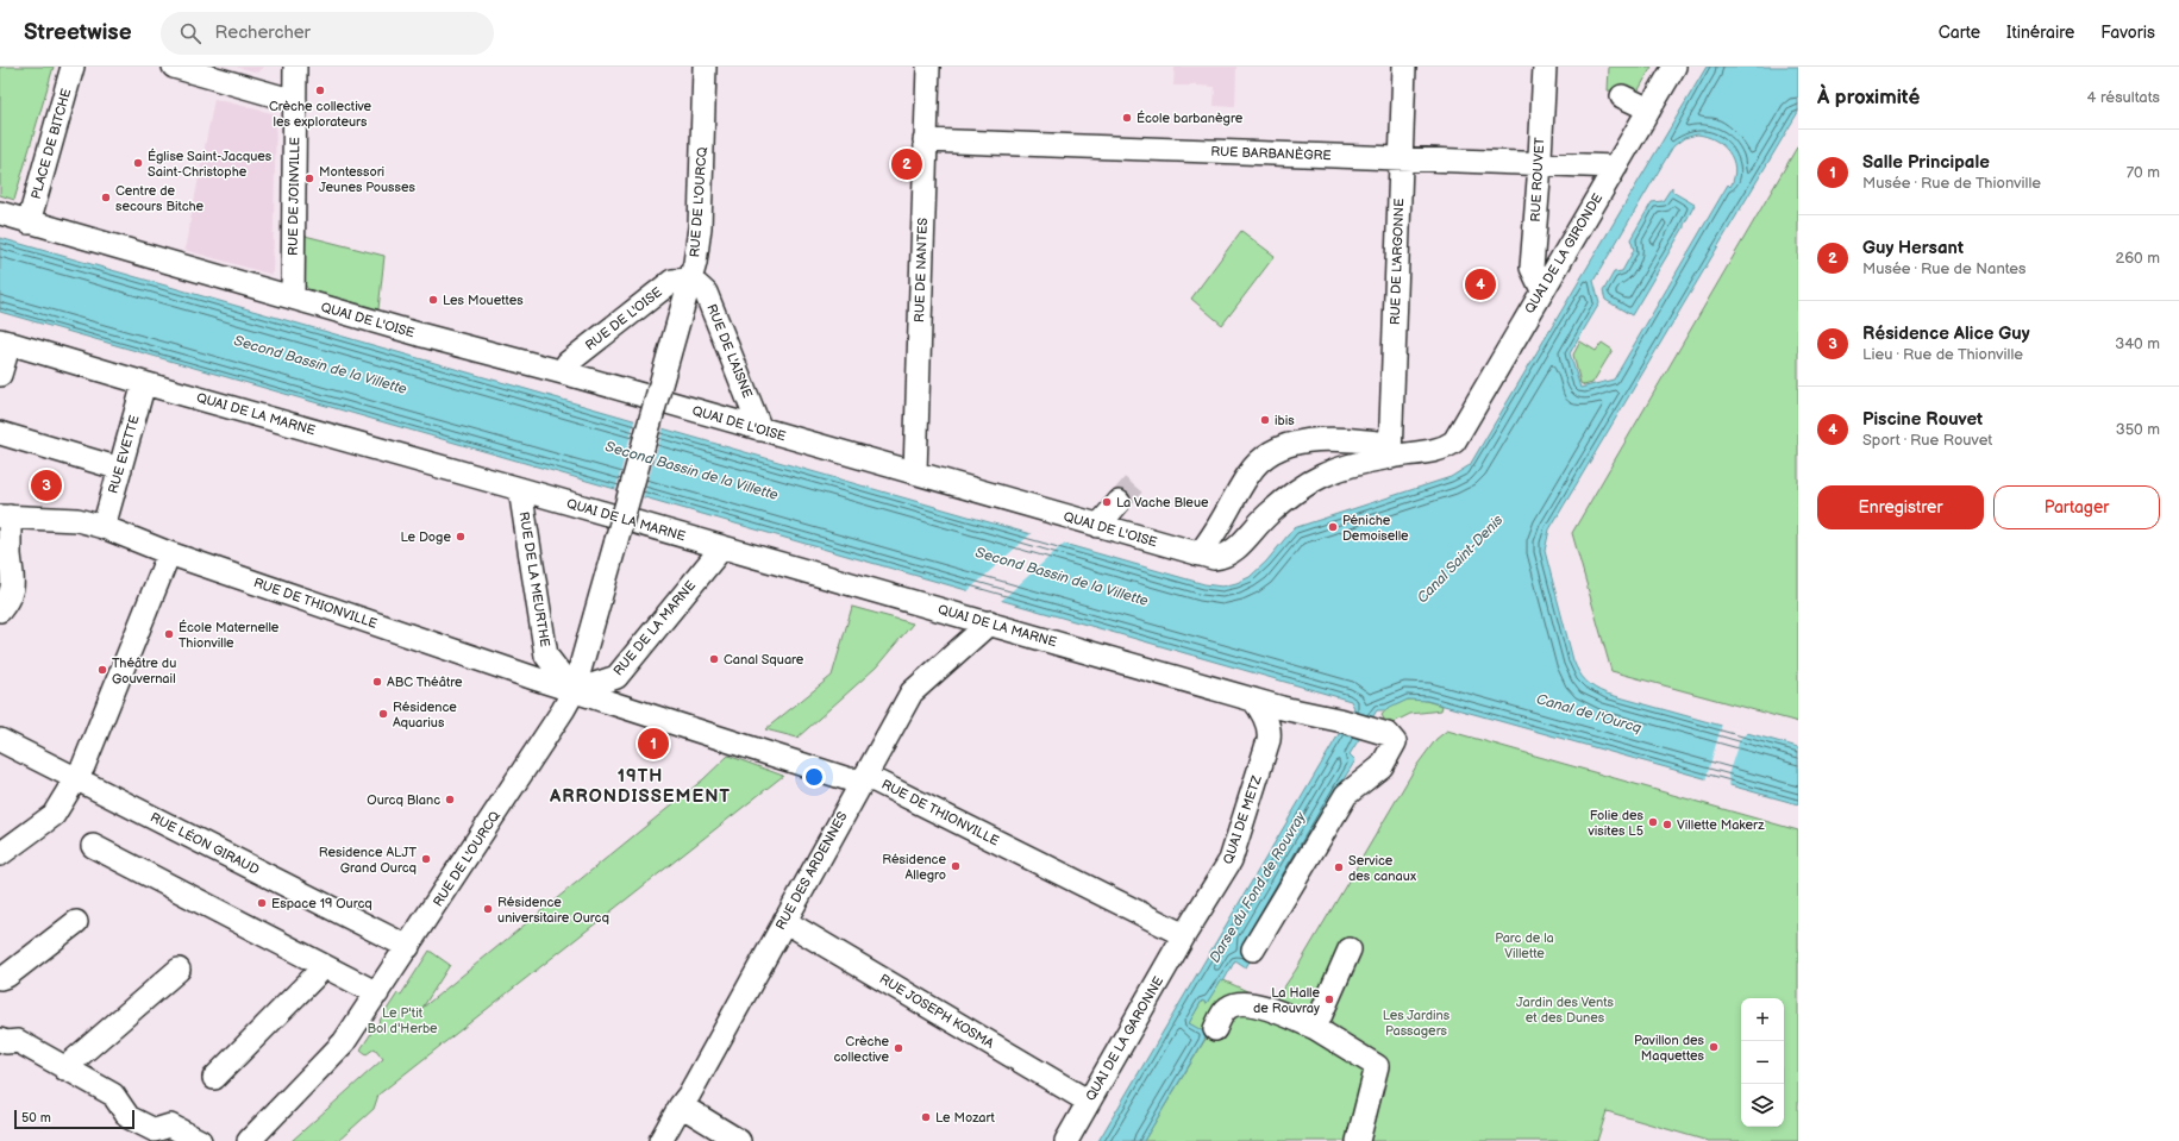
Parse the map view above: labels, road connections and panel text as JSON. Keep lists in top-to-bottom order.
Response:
{
  "streets": {
    "street": [
      "PLACE DE BITCHE",
      "RUE BARBANÈGRE",
      "RUE ROUVET",
      "RUE DE JOINVILLE",
      "RUE DE L'OURCQ",
      "QUAI DE LA GIRONDE",
      "RUE DE L'ARGONNE",
      "RUE DE NANTES",
      "RUE DE L'OISE",
      "QUAI DE L'OISE",
      "RUE DE L'AISNE",
      "QUAI DE LA MARNE",
      "RUE EVETTE",
      "RUE DE LA MEURTHE",
      "RUE DE THIONVILLE",
      "RUE DE LA MARNE",
      "QUAI DE METZ",
      "RUE LÉON GIRAUD",
      "RUE DES ARDENNES",
      "RUE JOSEPH KOSMA",
      "QUAI DE LA GARONNE"
    ]
  },
  "crossings": [
    ["PLACE DE BITCHE", "QUAI DE L'OISE"],
    ["RUE BARBANÈGRE", "RUE ROUVET"],
    ["RUE BARBANÈGRE", "QUAI DE LA GIRONDE"],
    ["RUE BARBANÈGRE", "RUE DE L'ARGONNE"],
    ["RUE BARBANÈGRE", "RUE DE NANTES"],
    ["RUE ROUVET", "QUAI DE LA GIRONDE"],
    ["RUE DE JOINVILLE", "QUAI DE L'OISE"],
    ["RUE DE L'OURCQ", "RUE DE L'OISE"],
    ["RUE DE L'OURCQ", "RUE DE L'AISNE"],
    ["RUE DE L'OURCQ", "RUE DE LA MEURTHE"],
    ["RUE DE L'OURCQ", "RUE DE THIONVILLE"],
    ["RUE DE L'OURCQ", "RUE DE LA MARNE"],
    ["RUE DE L'OURCQ", "RUE LÉON GIRAUD"],
    ["QUAI DE LA GIRONDE", "QUAI DE L'OISE"],
    ["RUE DE L'ARGONNE", "QUAI DE L'OISE"],
    ["RUE DE NANTES", "QUAI DE L'OISE"],
    ["RUE DE L'OISE", "QUAI DE L'OISE"],
    ["RUE DE L'OISE", "RUE DE L'AISNE"],
    ["QUAI DE L'OISE", "RUE DE L'AISNE"],
    ["QUAI DE LA MARNE", "RUE EVETTE"],
    ["QUAI DE LA MARNE", "RUE DE LA MEURTHE"],
    ["QUAI DE LA MARNE", "RUE DE LA MARNE"],
    ["QUAI DE LA MARNE", "QUAI DE METZ"],
    ["QUAI DE LA MARNE", "RUE DES ARDENNES"],
    ["RUE EVETTE", "RUE DE THIONVILLE"],
    ["RUE DE LA MEURTHE", "RUE DE THIONVILLE"],
    ["RUE DE LA MEURTHE", "RUE DE LA MARNE"],
    ["RUE DE THIONVILLE", "RUE DE LA MARNE"],
    ["RUE DE THIONVILLE", "QUAI DE METZ"],
    ["RUE DE THIONVILLE", "RUE DES ARDENNES"],
    ["RUE DE THIONVILLE", "QUAI DE LA GARONNE"],
    ["QUAI DE METZ", "QUAI DE LA GARONNE"],
    ["RUE DES ARDENNES", "RUE JOSEPH KOSMA"],
    ["RUE JOSEPH KOSMA", "QUAI DE LA GARONNE"]
  ],
  "districts": ["19TH ARRONDISSEMENT"],
  "water": [
    "Second Bassin de la Villette",
    "Canal Saint-Denis",
    "Canal de l'Ourcq",
    "Darse du Fond de Rouvray"
  ],
  "parks": [
    "Parc de la Villette",
    "Jardin des Vents et des Dunes",
    "Le P'tit Bol d'Herbe",
    "Les Jardins Passagers"
  ],
  "places": [
    "Crèche collective les explorateurs",
    "École barbanègre",
    "Église Saint-Jacques Saint-Christophe",
    "Montessori Jeunes Pousses",
    "Centre de secours Bitche",
    "Les Mouettes",
    "ibis",
    "La Vache Bleue",
    "Péniche Demoiselle",
    "Le Doge",
    "École Maternelle Thionville",
    "Canal Square",
    "Théâtre du Gouvernail",
    "ABC Théâtre",
    "Résidence Aquarius",
    "Ourcq Blanc",
    "Folie des visites L5",
    "Villette Makerz",
    "Residence ALJT Grand Ourcq",
    "Résidence Allegro",
    "Service des canaux",
    "Espace 19 Ourcq",
    "Résidence universitaire Ourcq",
    "La Halle de Rouvray",
    "Pavillon des Maquettes",
    "Crèche collective",
    "Le Mozart"
  ],
  "scale_bar": "50 m",
  "page": {
    "header": "Streetwise",
    "search": "Rechercher",
    "nav": ["Carte", "Itinéraire", "Favoris"],
    "heading": ["À proximité", "4 résultats"],
    "list": [
      {
        "mark": "1",
        "name": "Salle Principale",
        "note": "Musée · Rue de Thionville",
        "value": "70 m"
      },
      {
        "mark": "2",
        "name": "Guy Hersant",
        "note": "Musée · Rue de Nantes",
        "value": "260 m"
      },
      {
        "mark": "3",
        "name": "Résidence Alice Guy",
        "note": "Lieu · Rue de Thionville",
        "value": "340 m"
      },
      {
        "mark": "4",
        "name": "Piscine Rouvet",
        "note": "Sport · Rue Rouvet",
        "value": "350 m"
      }
    ],
    "pins": [
      "2",
      "4",
      "3",
      "1"
    ],
    "buttons": ["Enregistrer", "Partager"],
    "map_buttons": ["+", "−"],
    "scale": "50 m"
  }
}
